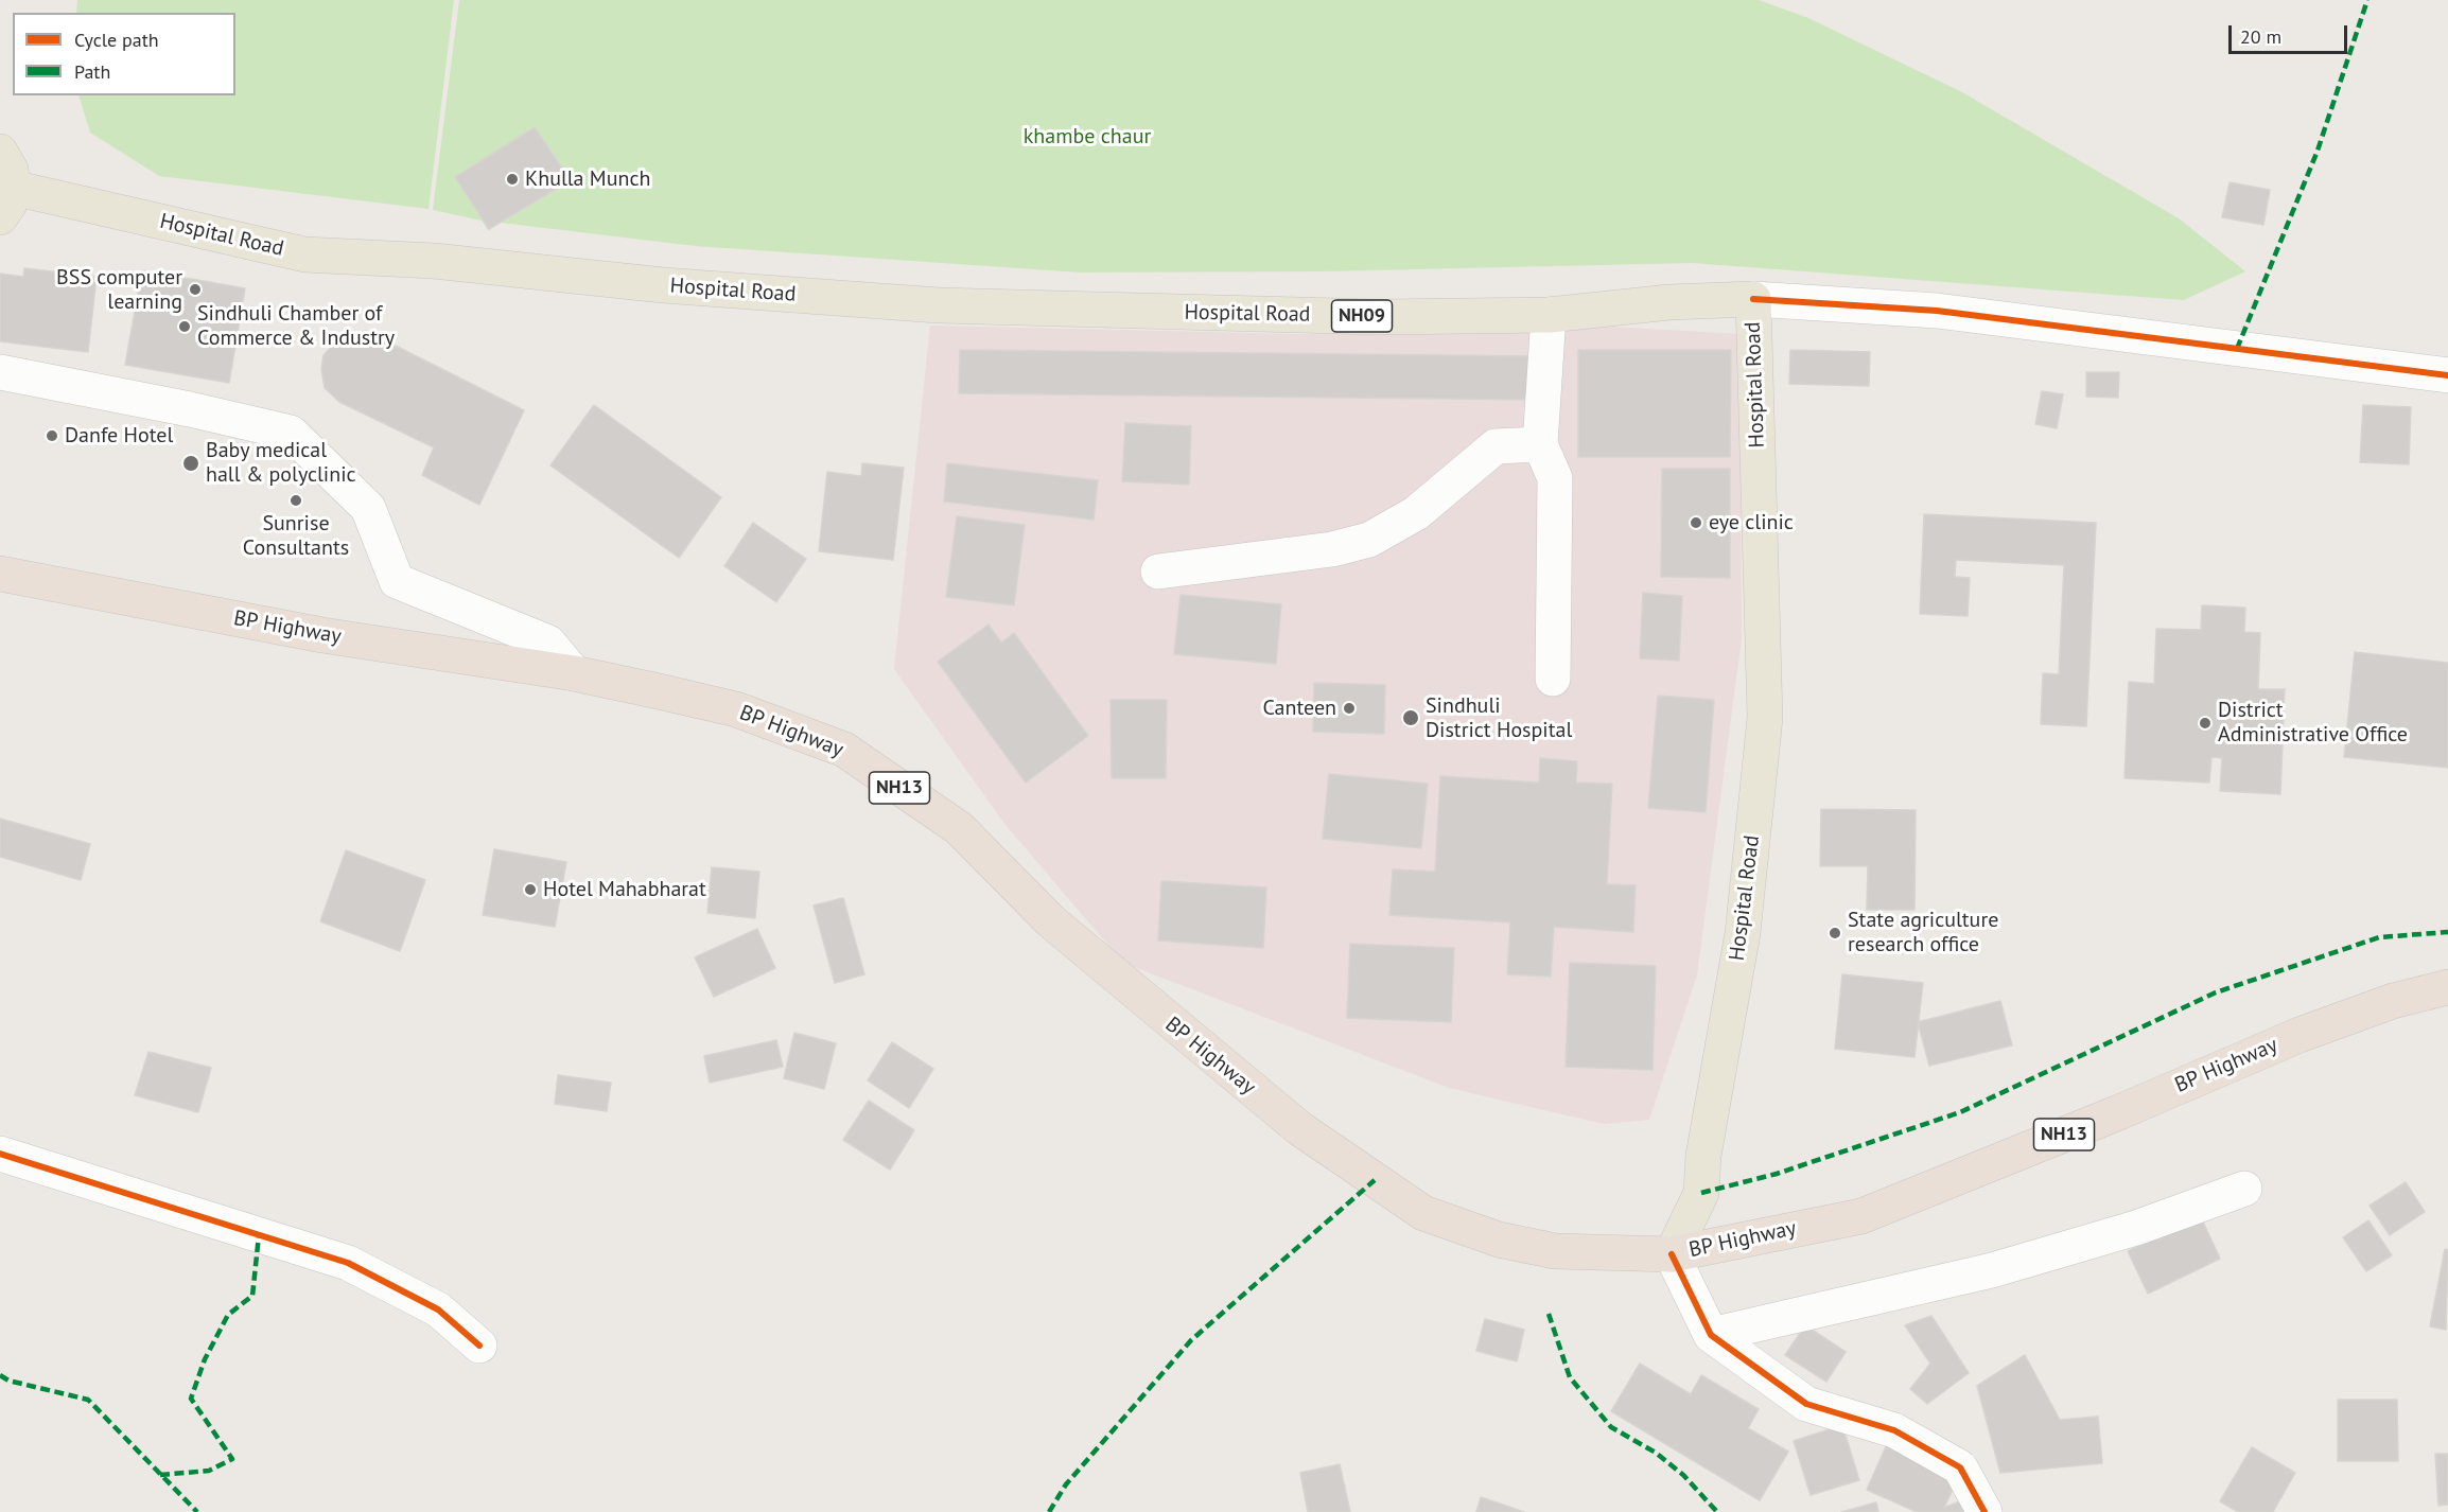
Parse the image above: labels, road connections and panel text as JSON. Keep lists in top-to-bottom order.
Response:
{
  "streets": {
    "highway": ["BP Highway", "NH13"],
    "main road": ["Hospital Road", "NH09"]
  },
  "crossings": [
    ["Hospital Road", "NH09"],
    ["Hospital Road", "BP Highway"]
  ],
  "parks": ["khambe chaur"],
  "places": [
    "Khulla Munch",
    "BSS computer learning",
    "Sindhuli Chamber of Commerce & Industry",
    "Danfe Hotel",
    "Baby medical hall & polyclinic",
    "Sunrise Consultants",
    "eye clinic",
    "Canteen",
    "Sindhuli District Hospital",
    "District Administrative Office",
    "Hotel Mahabharat",
    "State agriculture research office"
  ],
  "legend": ["Cycle path", "Path"],
  "scale_bar": "20 m"
}
